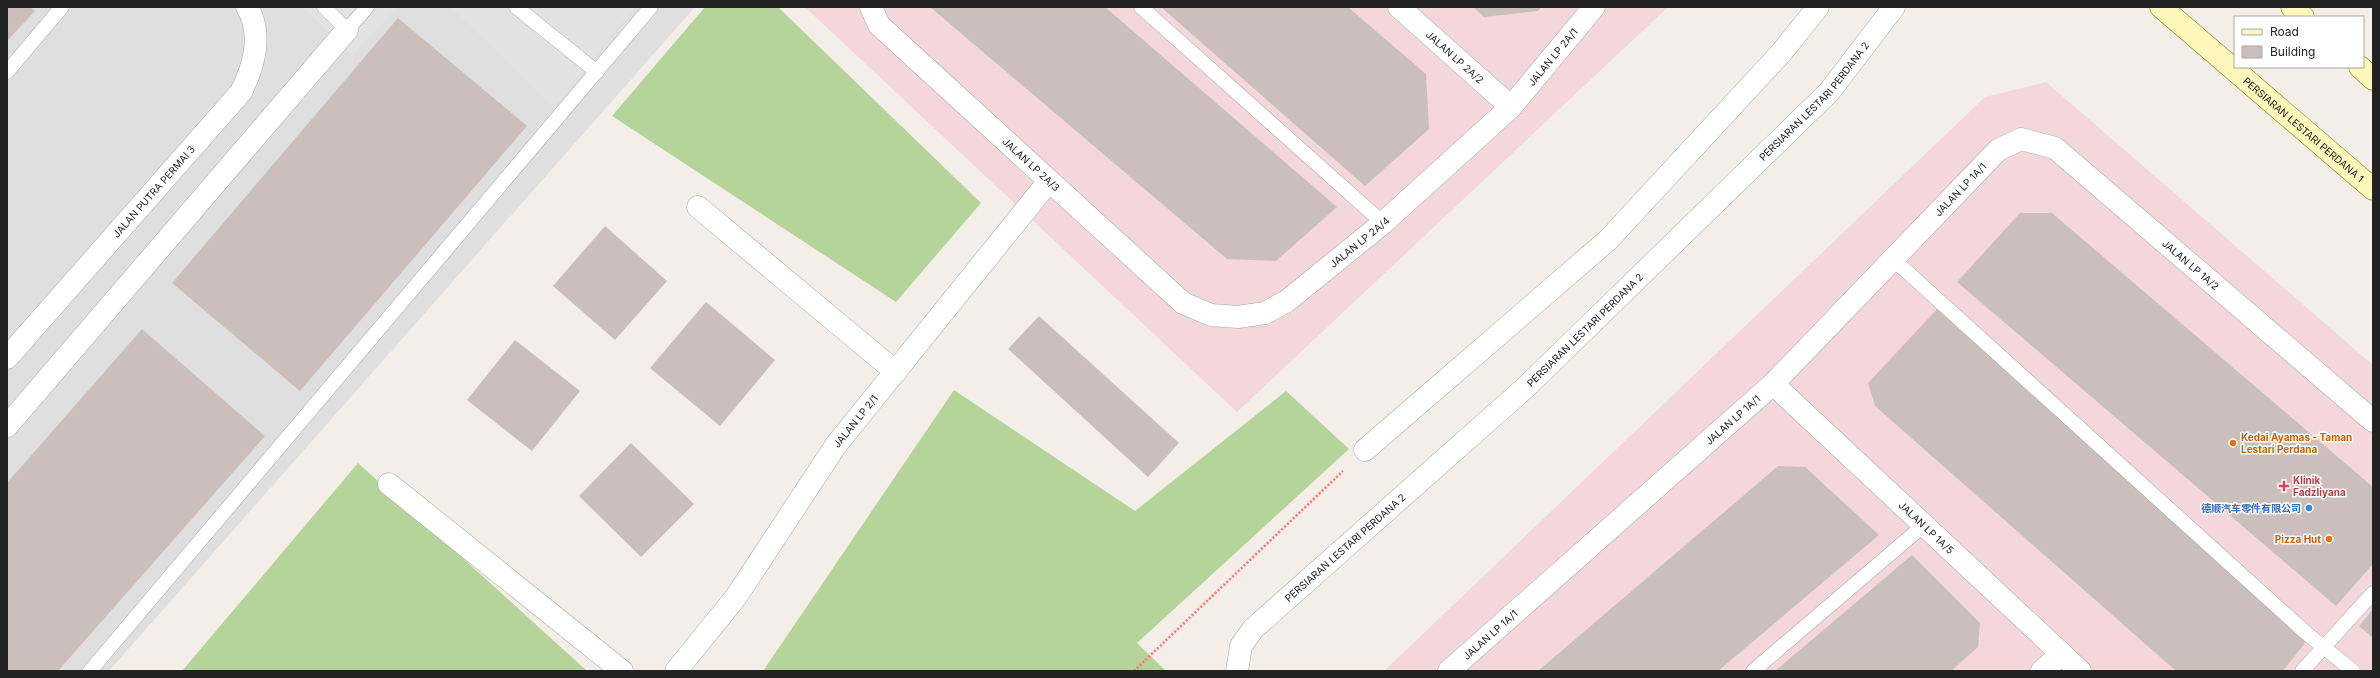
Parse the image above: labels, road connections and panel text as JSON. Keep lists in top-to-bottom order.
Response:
{
  "streets": {
    "street": [
      "JALAN LP 2A/2",
      "JALAN LP 2A/1",
      "PERSIARAN LESTARI PERDANA 2",
      "PERSIARAN LESTARI PERDANA 1",
      "JALAN LP 2A/3",
      "JALAN LP 1A/1",
      "JALAN PUTRA PERMAI 3",
      "JALAN LP 2A/4",
      "JALAN LP 1A/2",
      "JALAN LP 2/1",
      "JALAN LP 1A/5"
    ]
  },
  "crossings": [
    ["JALAN LP 2A/2", "JALAN LP 2A/1"],
    ["JALAN LP 2A/2", "JALAN LP 2A/4"],
    ["JALAN LP 2A/1", "JALAN LP 2A/4"],
    ["JALAN LP 2A/3", "JALAN LP 2A/4"],
    ["JALAN LP 2A/3", "JALAN LP 2/1"],
    ["JALAN LP 1A/1", "JALAN LP 1A/2"],
    ["JALAN LP 1A/1", "JALAN LP 1A/5"]
  ],
  "places": {
    "other": ["Kedai Ayamas - Taman Lestari Perdana", "德顺汽车零件有限公司", "Pizza Hut"],
    "health": ["Klinik Fadzliyana"]
  },
  "legend": ["Road", "Building"]
}
